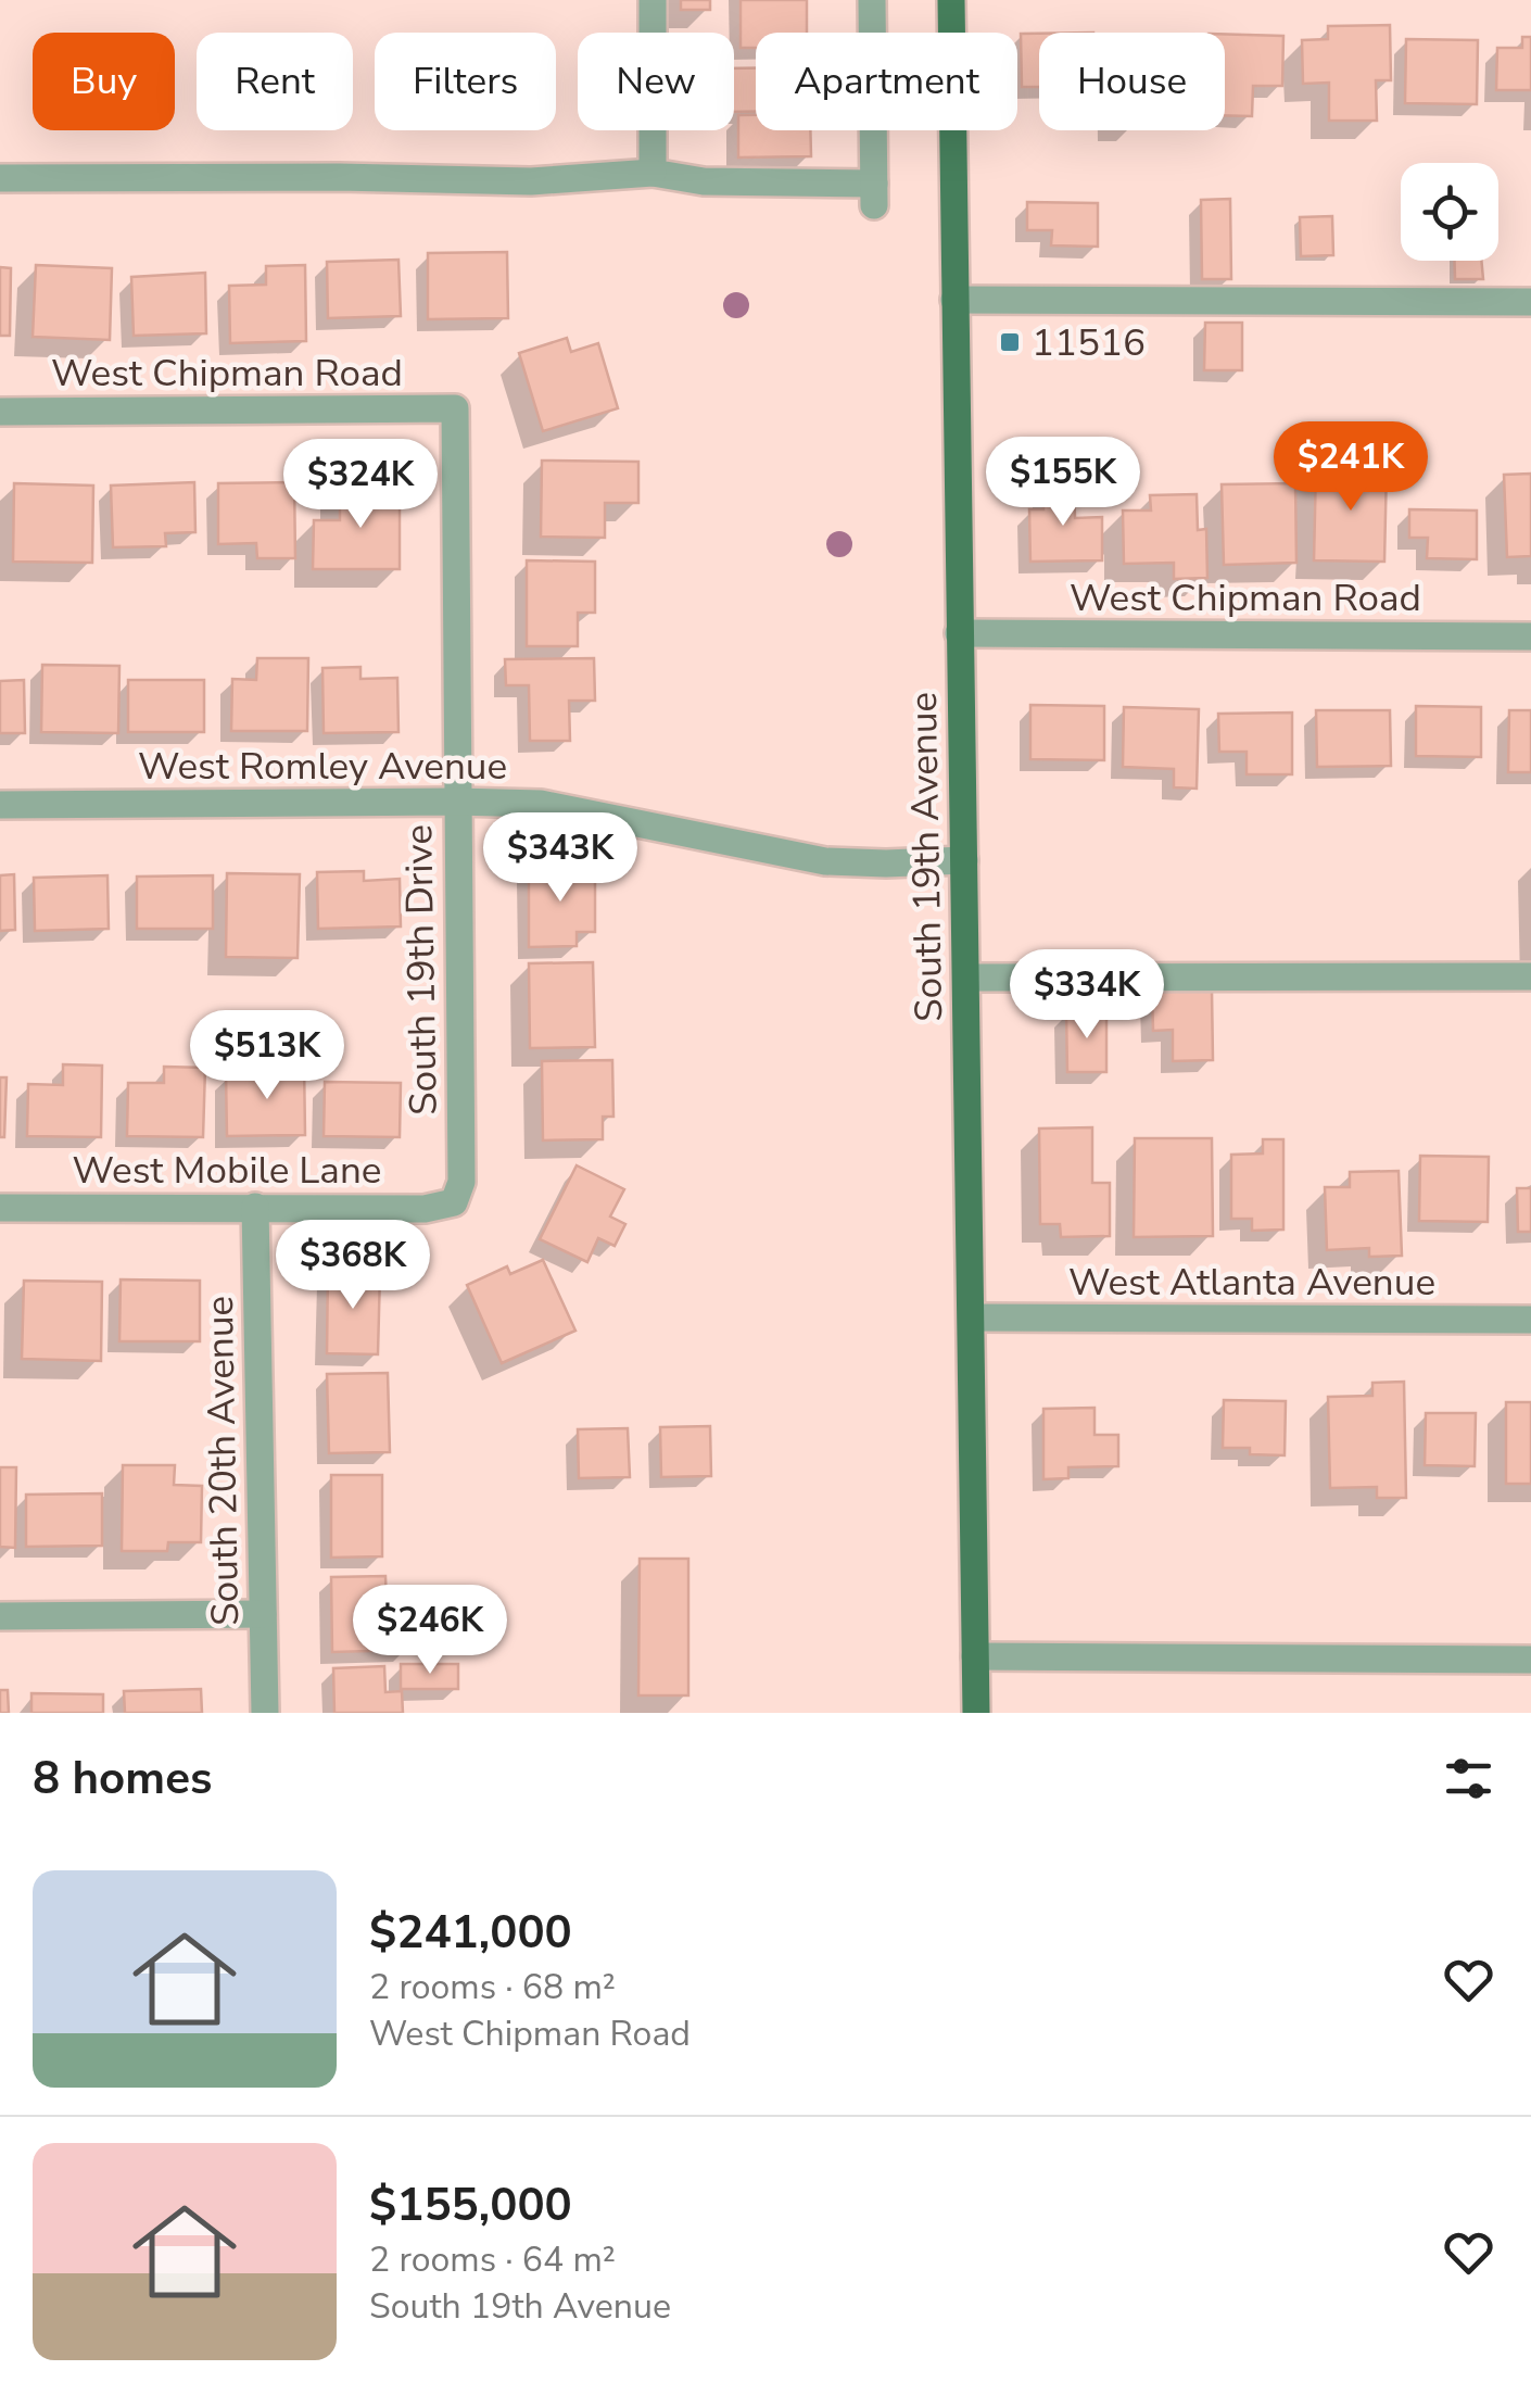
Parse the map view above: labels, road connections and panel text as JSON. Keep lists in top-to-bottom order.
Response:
{
  "streets": {
    "main road": ["South 19th Avenue"],
    "street": [
      "West Chipman Road",
      "West Romley Avenue",
      "South 19th Drive",
      "West Mobile Lane",
      "West Atlanta Avenue",
      "South 20th Avenue"
    ]
  },
  "crossings": [
    ["West Chipman Road", "South 19th Avenue"],
    ["West Chipman Road", "South 19th Drive"],
    ["West Romley Avenue", "South 19th Avenue"],
    ["West Romley Avenue", "South 19th Drive"],
    ["South 19th Avenue", "West Atlanta Avenue"],
    ["South 19th Drive", "West Mobile Lane"],
    ["West Mobile Lane", "South 20th Avenue"]
  ],
  "places": {
    "transit": ["11516"]
  },
  "page": {
    "chip": [
      "Buy",
      "Rent",
      "Filters",
      "New",
      "Apartment",
      "House"
    ],
    "price": [
      "$241K",
      "$155K",
      "$324K",
      "$343K",
      "$334K",
      "$513K",
      "$368K",
      "$246K"
    ],
    "heading": "8 homes",
    "list": [
      {
        "name": "$241,000",
        "note": "2 rooms · 68 m² · West Chipman Road"
      },
      {
        "name": "$155,000",
        "note": "2 rooms · 64 m² · South 19th Avenue"
      }
    ]
  }
}
